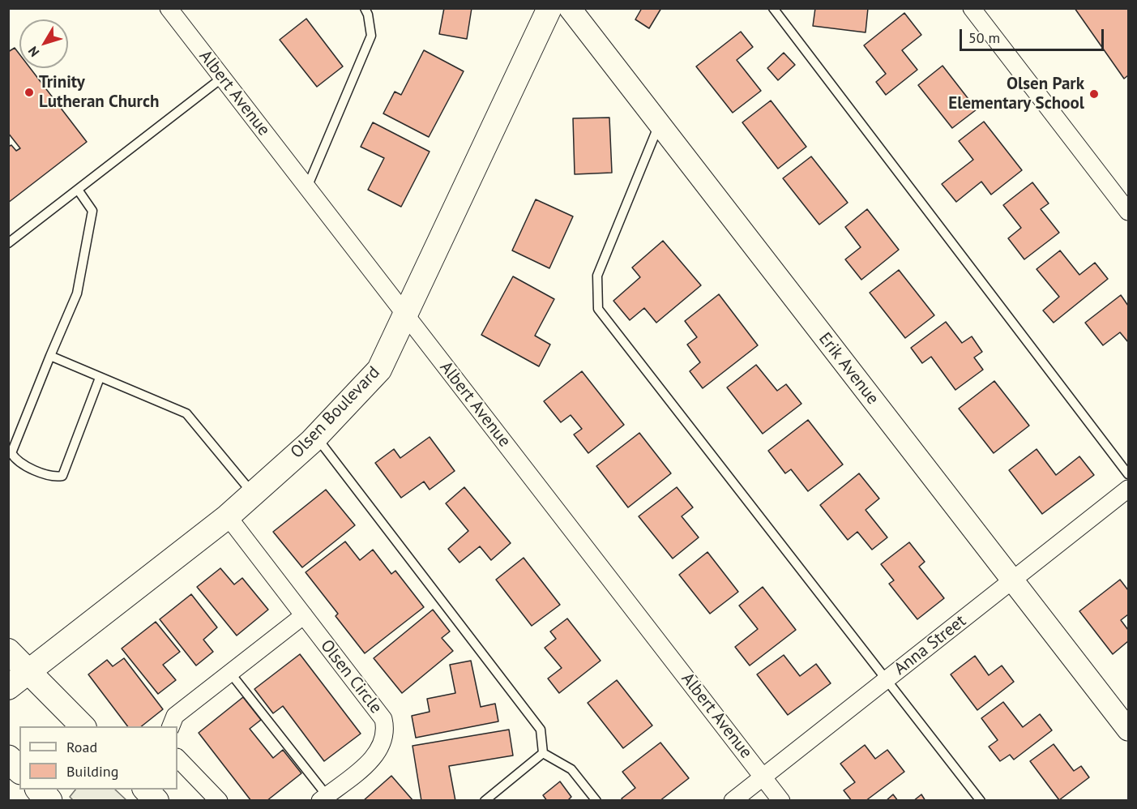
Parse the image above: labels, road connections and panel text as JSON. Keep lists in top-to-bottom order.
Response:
{
  "streets": {
    "main road": ["Olsen Boulevard"],
    "street": [
      "Albert Avenue",
      "Erik Avenue",
      "Anna Street",
      "Olsen Circle"
    ]
  },
  "crossings": [
    ["Albert Avenue", "Olsen Boulevard"],
    ["Albert Avenue", "Anna Street"],
    ["Erik Avenue", "Anna Street"],
    ["Olsen Boulevard", "Olsen Circle"]
  ],
  "places": ["Trinity Lutheran Church", "Olsen Park Elementary School"],
  "legend": ["Road", "Building"],
  "scale_bar": "50 m",
  "north": "bottom left"
}
